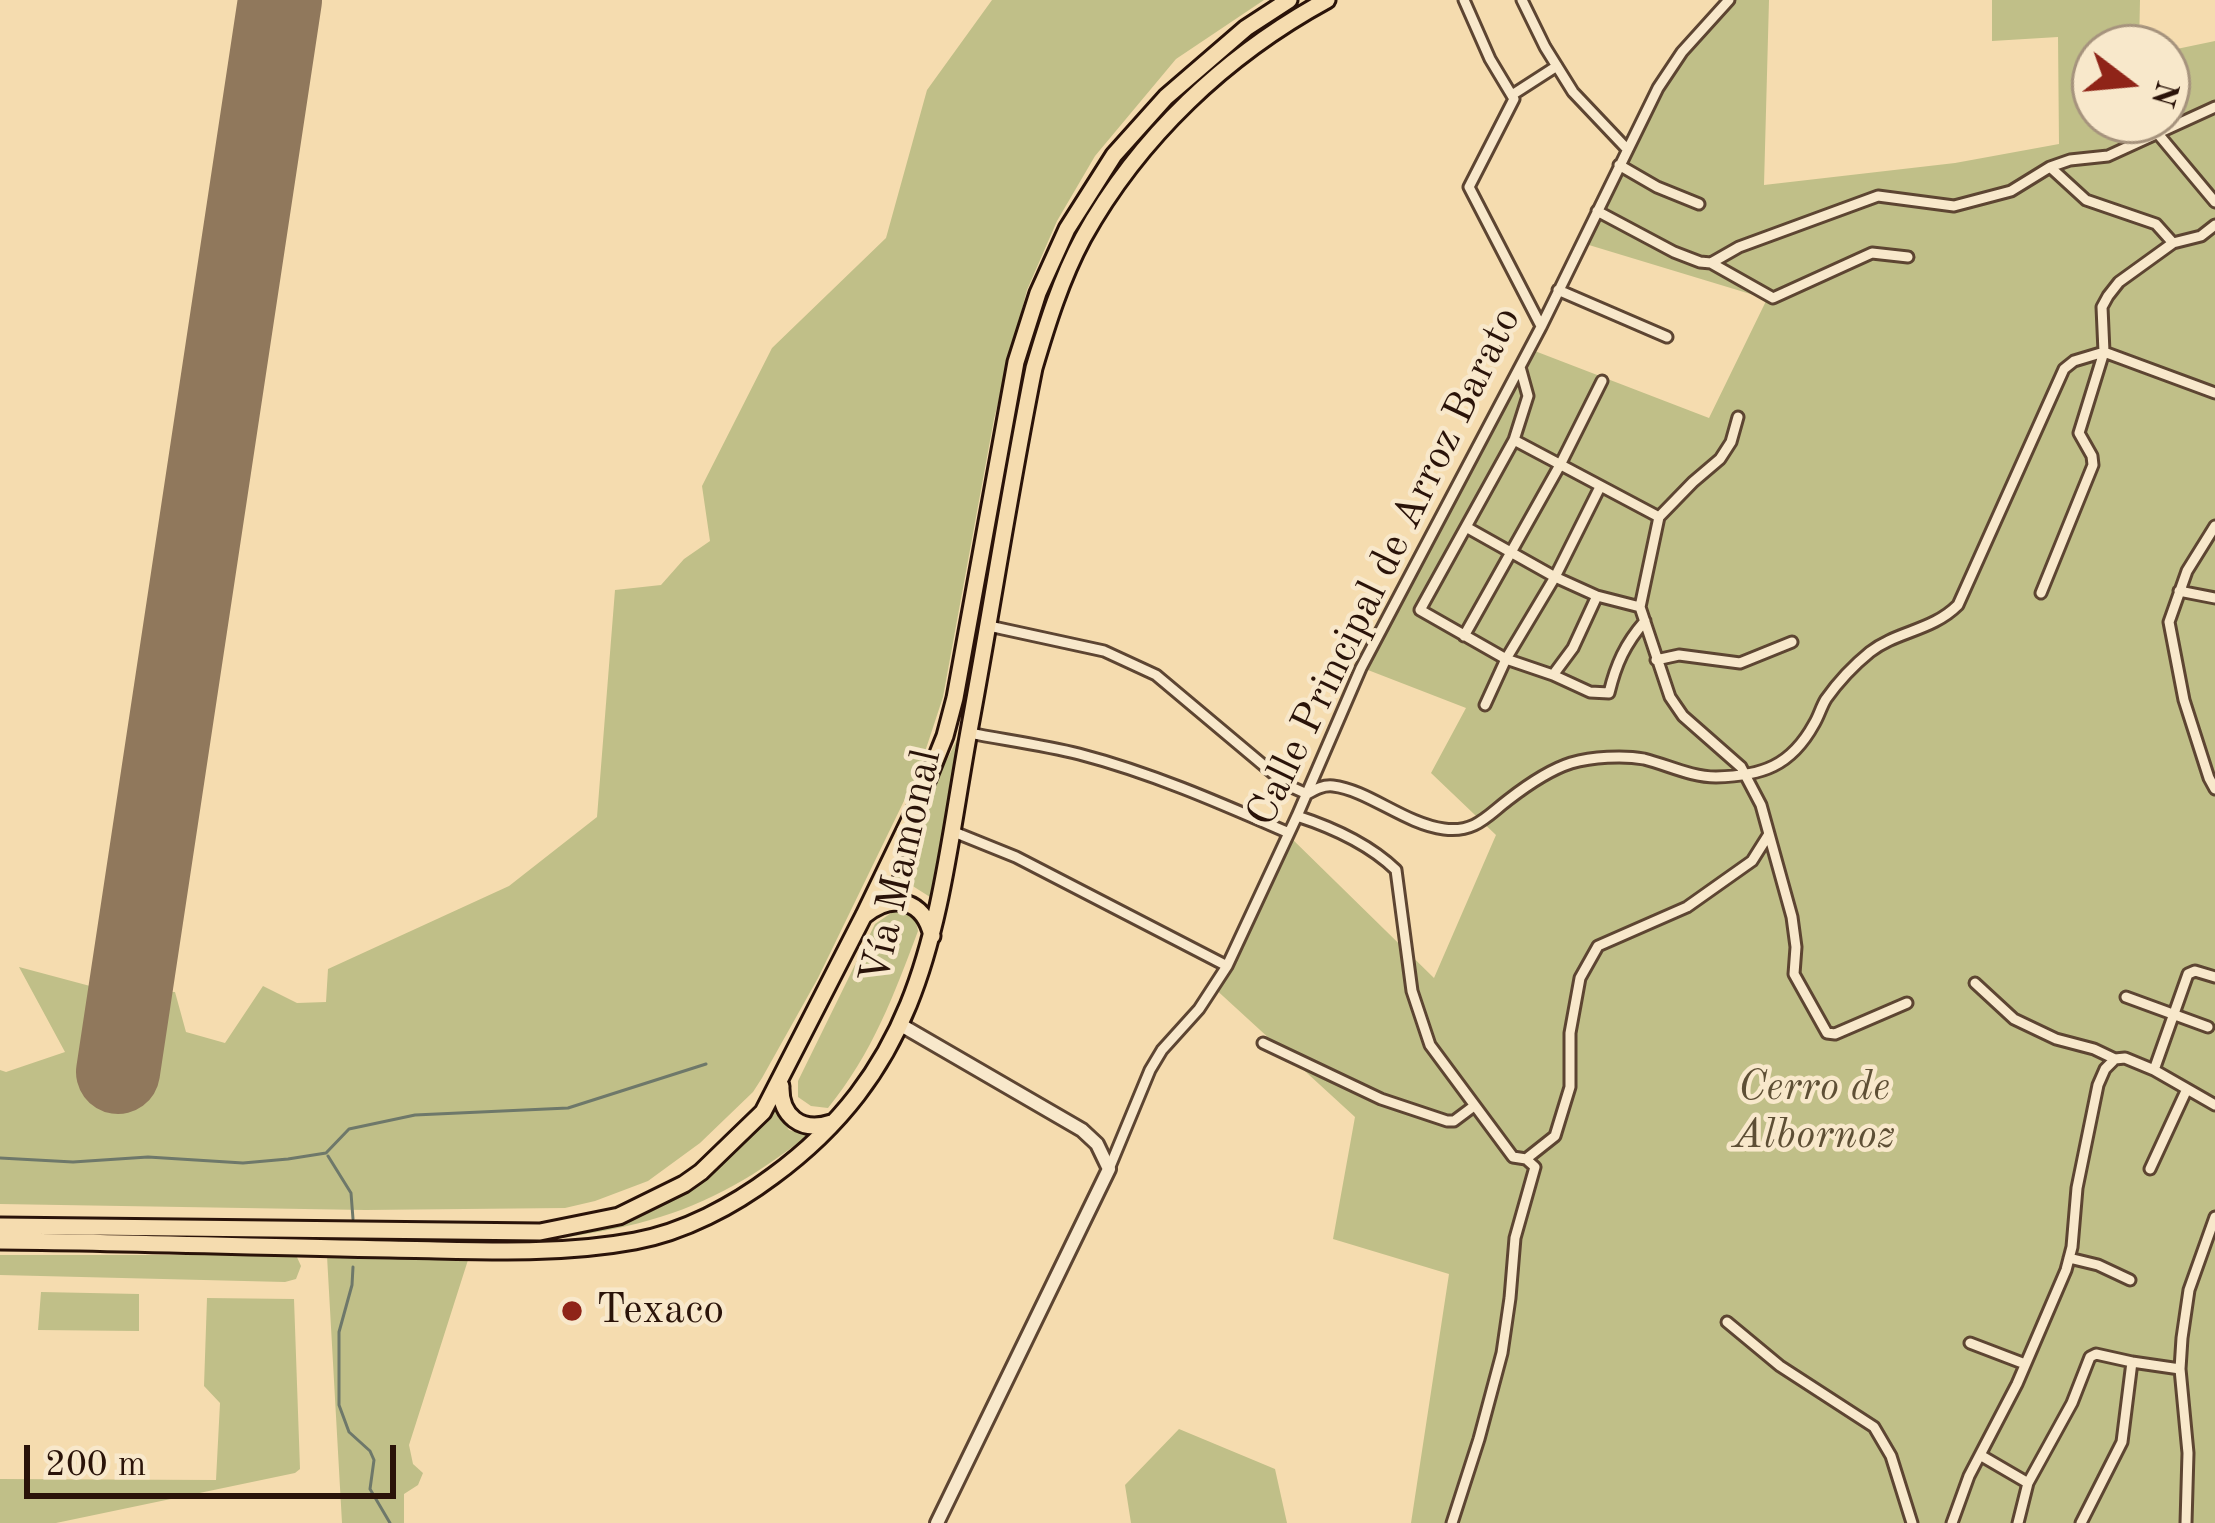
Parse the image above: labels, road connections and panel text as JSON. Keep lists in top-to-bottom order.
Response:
{
  "streets": {
    "main road": ["Vía Mamonal"],
    "street": ["Calle Principal de Arroz Barato"]
  },
  "parks": ["Cerro de Albornoz"],
  "places": ["Texaco"],
  "scale_bar": "200 m",
  "north": "right"
}
